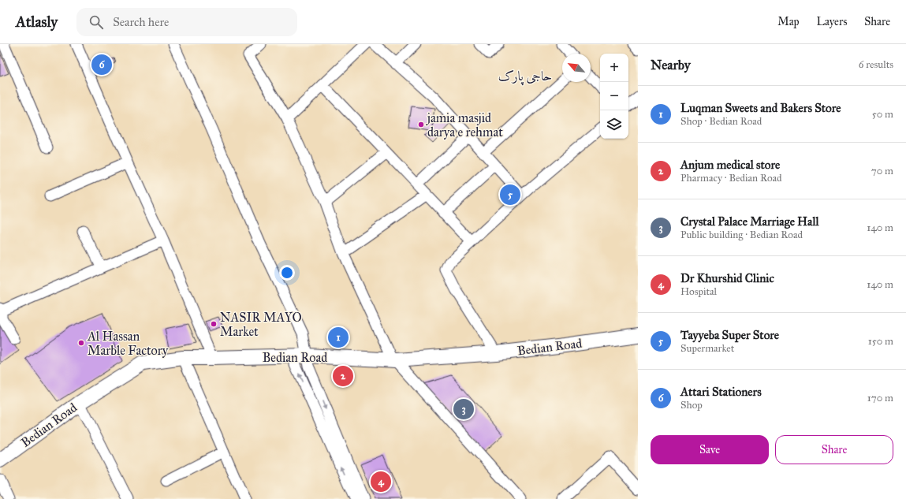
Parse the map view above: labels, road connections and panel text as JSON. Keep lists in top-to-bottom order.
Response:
{
  "streets": {
    "main road": ["Bedian Road"]
  },
  "districts": ["حاجی پارک"],
  "places": ["jamia masjid darya e rehmat", "NASIR MAYO Market", "Al Hassan Marble Factory"],
  "north": "top left",
  "page": {
    "header": "Atlasly",
    "search": "Search here",
    "nav": ["Map", "Layers", "Share"],
    "heading": ["Nearby", "6 results"],
    "pins": [
      "6",
      "5",
      "1",
      "2",
      "3",
      "4"
    ],
    "map_buttons": ["+", "−"],
    "list": [
      {
        "mark": "1",
        "name": "Luqman Sweets and Bakers Store",
        "note": "Shop · Bedian Road",
        "value": "50 m"
      },
      {
        "mark": "2",
        "name": "Anjum medical store",
        "note": "Pharmacy · Bedian Road",
        "value": "70 m"
      },
      {
        "mark": "3",
        "name": "Crystal Palace Marriage Hall",
        "note": "Public building · Bedian Road",
        "value": "140 m"
      },
      {
        "mark": "4",
        "name": "Dr Khurshid Clinic",
        "note": "Hospital",
        "value": "140 m"
      },
      {
        "mark": "5",
        "name": "Tayyeba Super Store",
        "note": "Supermarket",
        "value": "150 m"
      },
      {
        "mark": "6",
        "name": "Attari Stationers",
        "note": "Shop",
        "value": "170 m"
      }
    ],
    "buttons": ["Save", "Share"]
  }
}
